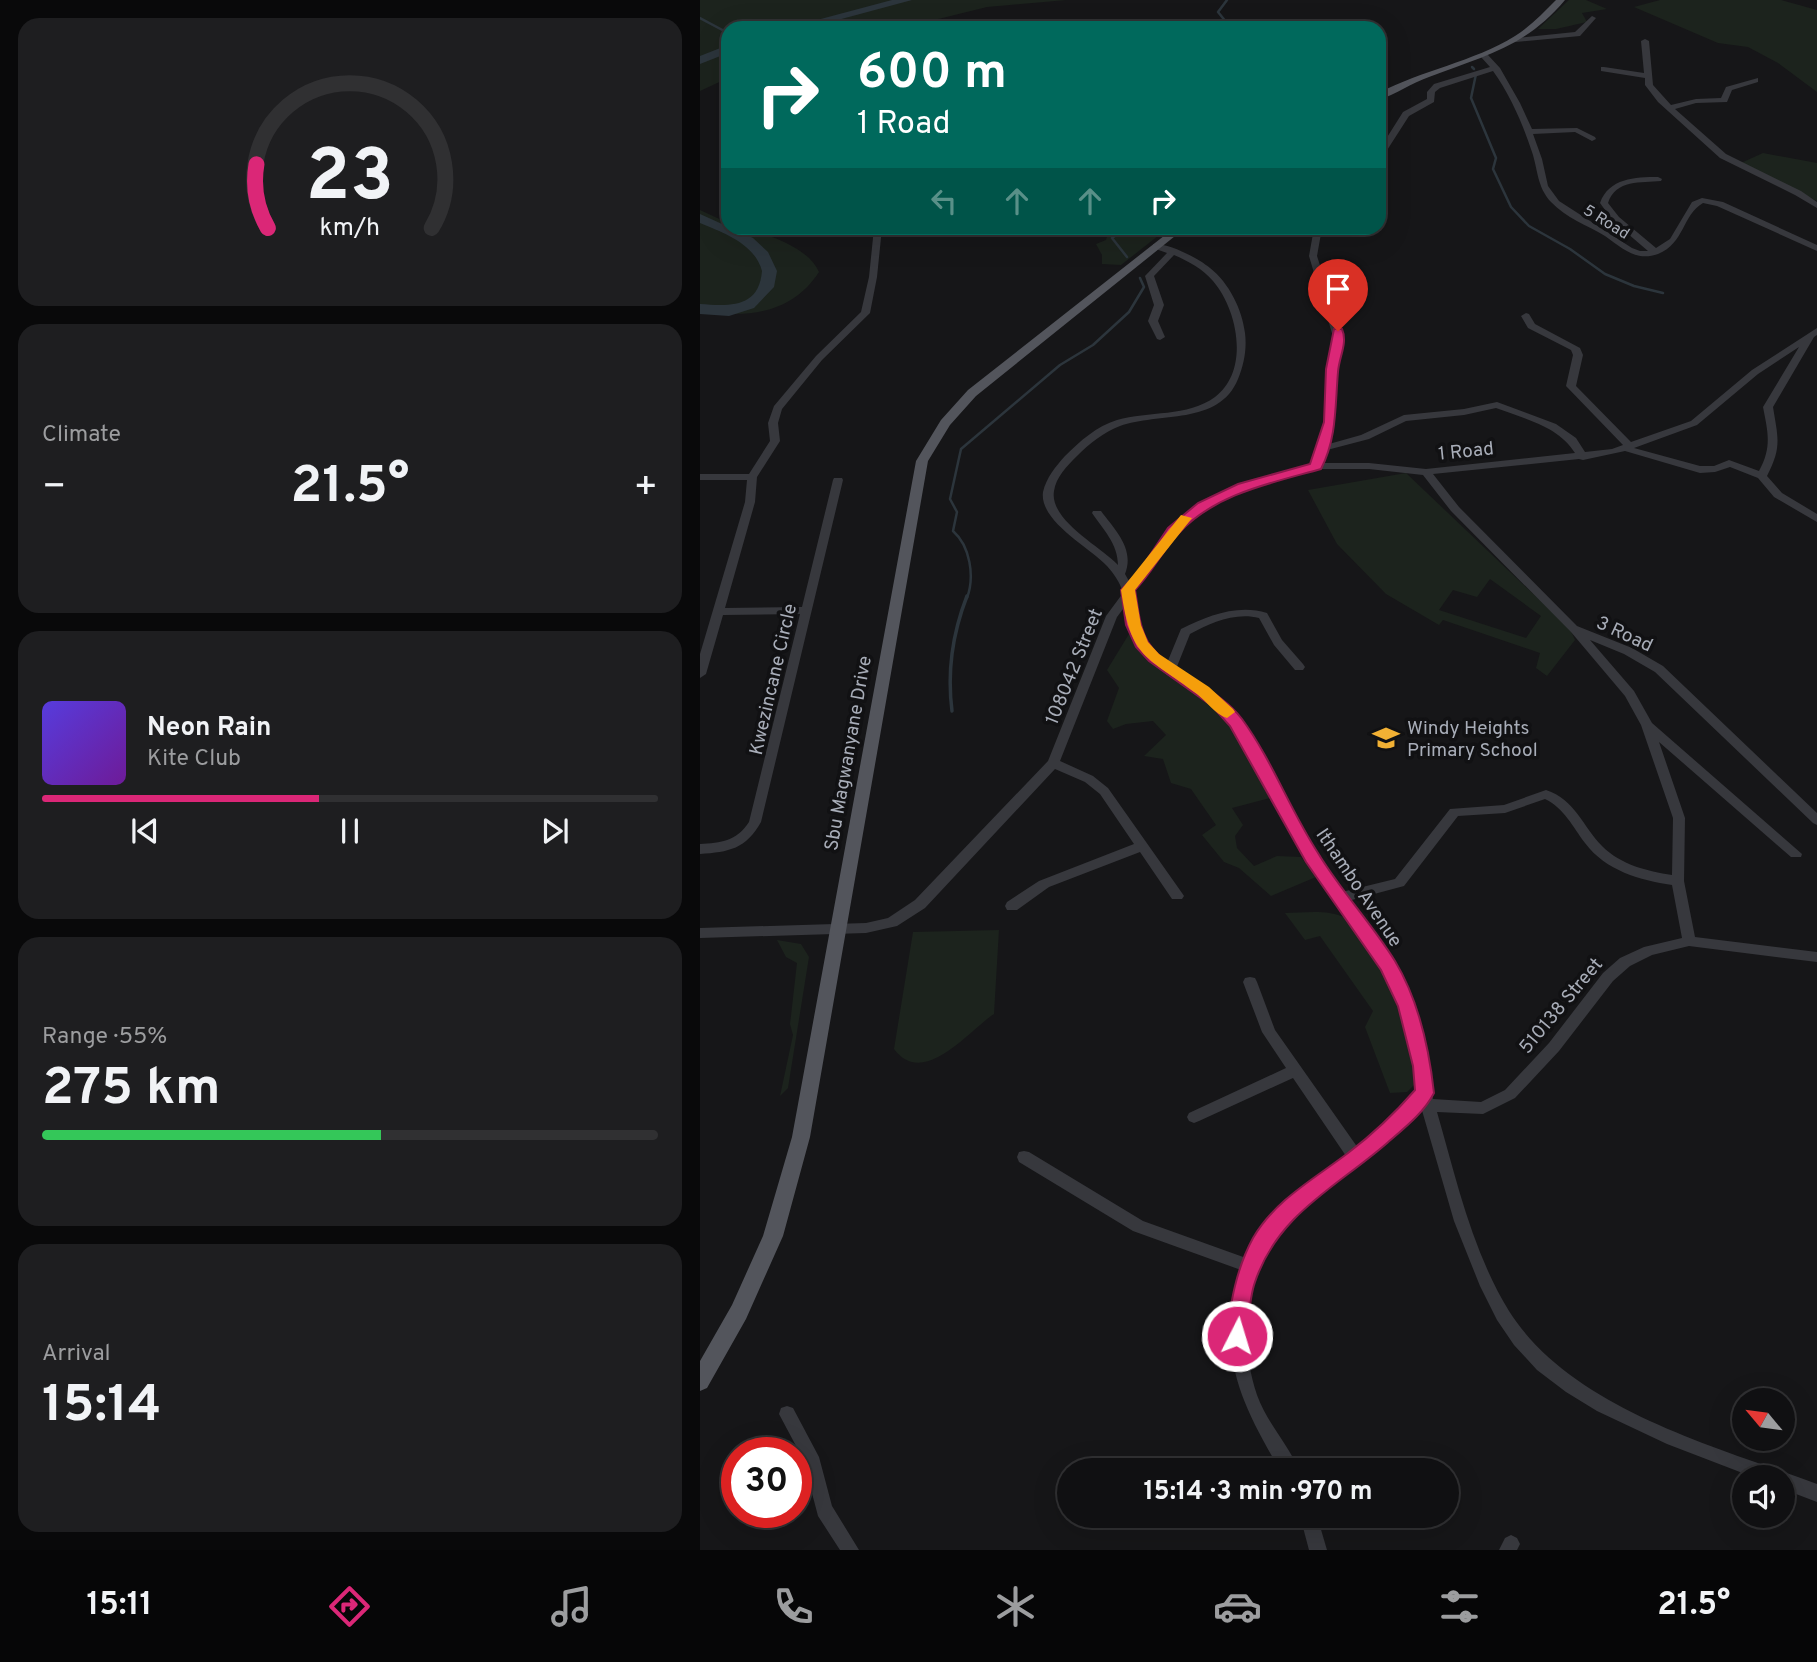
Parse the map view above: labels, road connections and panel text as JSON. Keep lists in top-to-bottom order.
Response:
{
  "streets": {
    "main road": ["Sbu Magwanyane Drive"],
    "street": [
      "5 Road",
      "1 Road",
      "3 Road",
      "108042 Street",
      "Kwezincane Circle",
      "Ithambo Avenue",
      "510138 Street"
    ]
  },
  "crossings": [
    ["1 Road", "3 Road"],
    ["1 Road", "108042 Street"],
    ["1 Road", "Ithambo Avenue"],
    ["108042 Street", "Sbu Magwanyane Drive"],
    ["108042 Street", "Ithambo Avenue"],
    ["Ithambo Avenue", "510138 Street"]
  ],
  "places": {
    "school or university": ["Windy Heights Primary School"]
  },
  "north": "top left",
  "page": {
    "turn": ["600 m", "1 Road"],
    "tile": [
      "Climate",
      ["Range · 55%", "275 km"],
      ["Arrival", "15:14"]
    ],
    "heat": ["−", "21.5°", "+"],
    "song": ["Neon Rain", "Kite Club"],
    "limit": "30",
    "trip": "15:14 · 3 min · 970 m",
    "tabs": ["15:11", "21.5°"],
    "gauge": ["23", "km/h"]
  }
}
